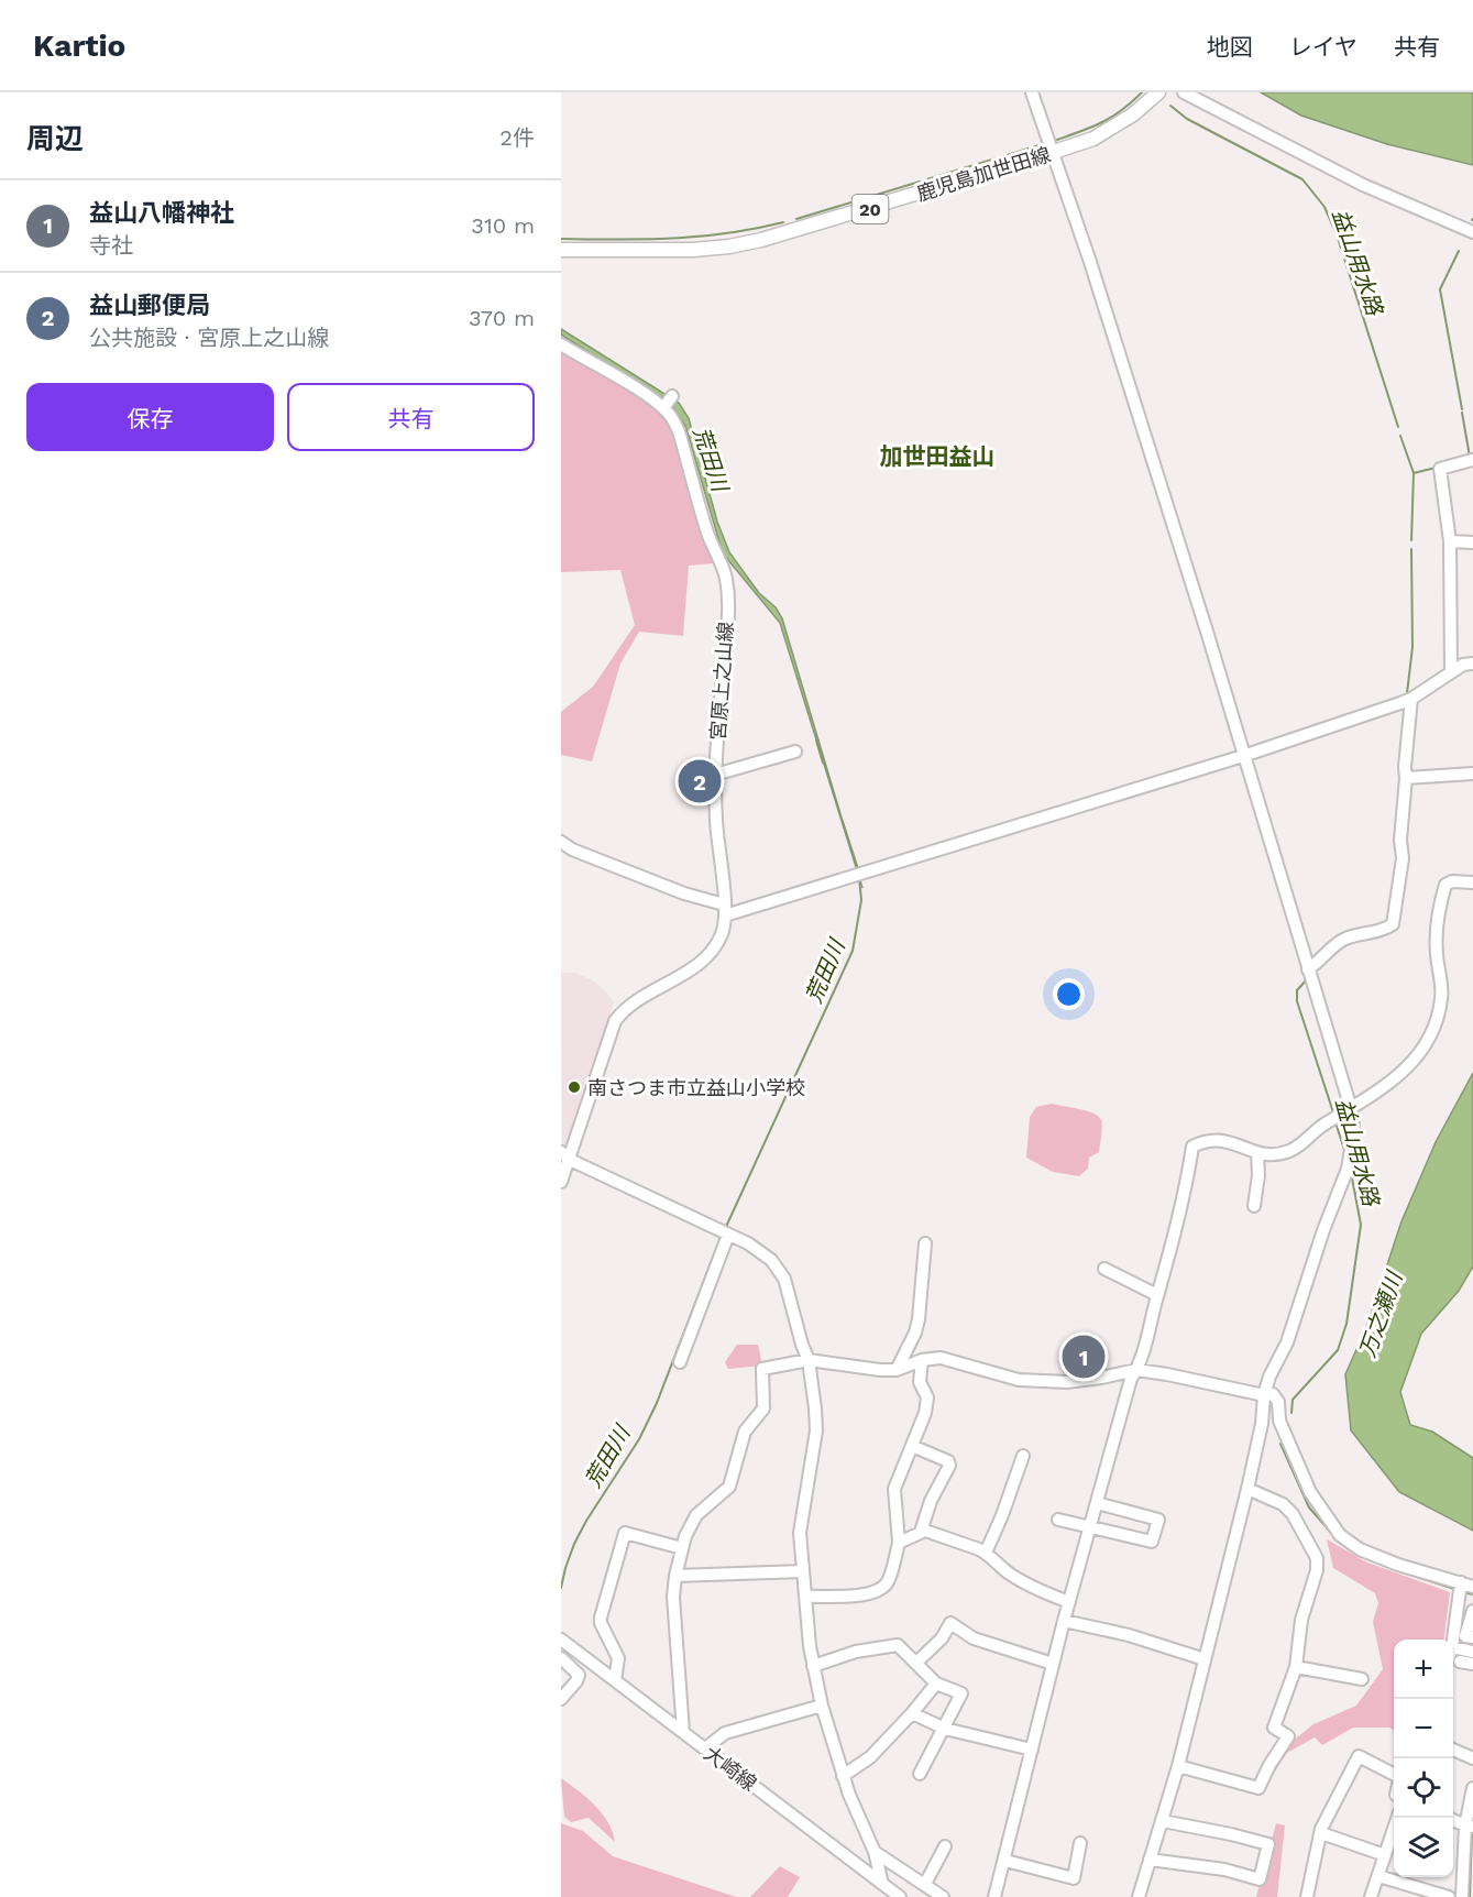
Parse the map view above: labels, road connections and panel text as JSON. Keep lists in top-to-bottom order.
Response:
{
  "streets": {
    "main road": ["鹿児島加世田線", "20"],
    "street": ["宮原上之山線", "大崎線"]
  },
  "districts": ["加世田益山"],
  "water": ["益山用水路", "荒田川", "万之瀬川"],
  "places": ["南さつま市立益山小学校"],
  "page": {
    "header": "Kartio",
    "nav": ["地図", "レイヤ", "共有"],
    "heading": ["周辺", "2件"],
    "list": [
      {
        "mark": "1",
        "name": "益山八幡神社",
        "note": "寺社",
        "value": "310 m"
      },
      {
        "mark": "2",
        "name": "益山郵便局",
        "note": "公共施設 · 宮原上之山線",
        "value": "370 m"
      }
    ],
    "buttons": ["保存", "共有"],
    "pins": ["2", "1"],
    "map_buttons": ["+", "−"]
  }
}
